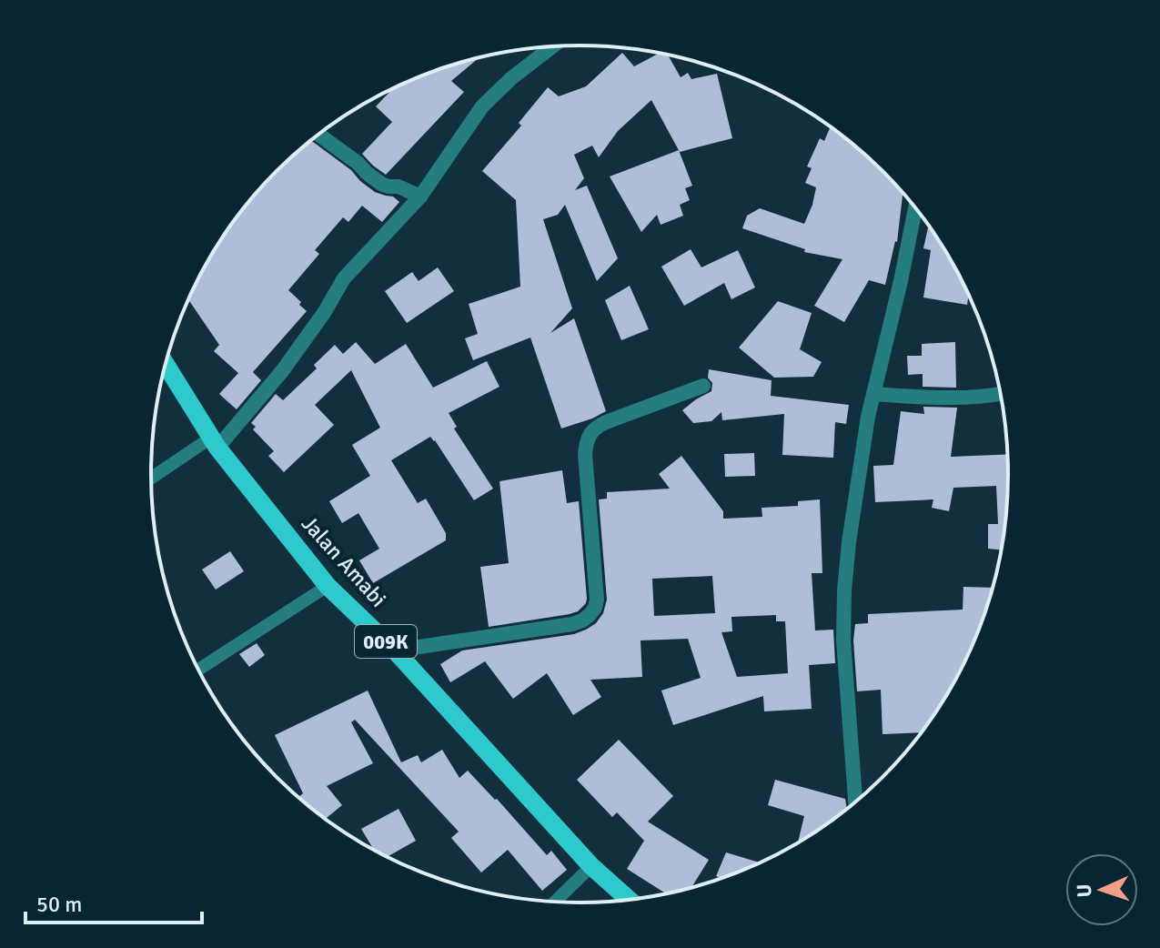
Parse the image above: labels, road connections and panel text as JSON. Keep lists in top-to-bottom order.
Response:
{
  "streets": {
    "main road": ["Jalan Amabi", "009K"]
  },
  "scale_bar": "50 m",
  "north": "left"
}
